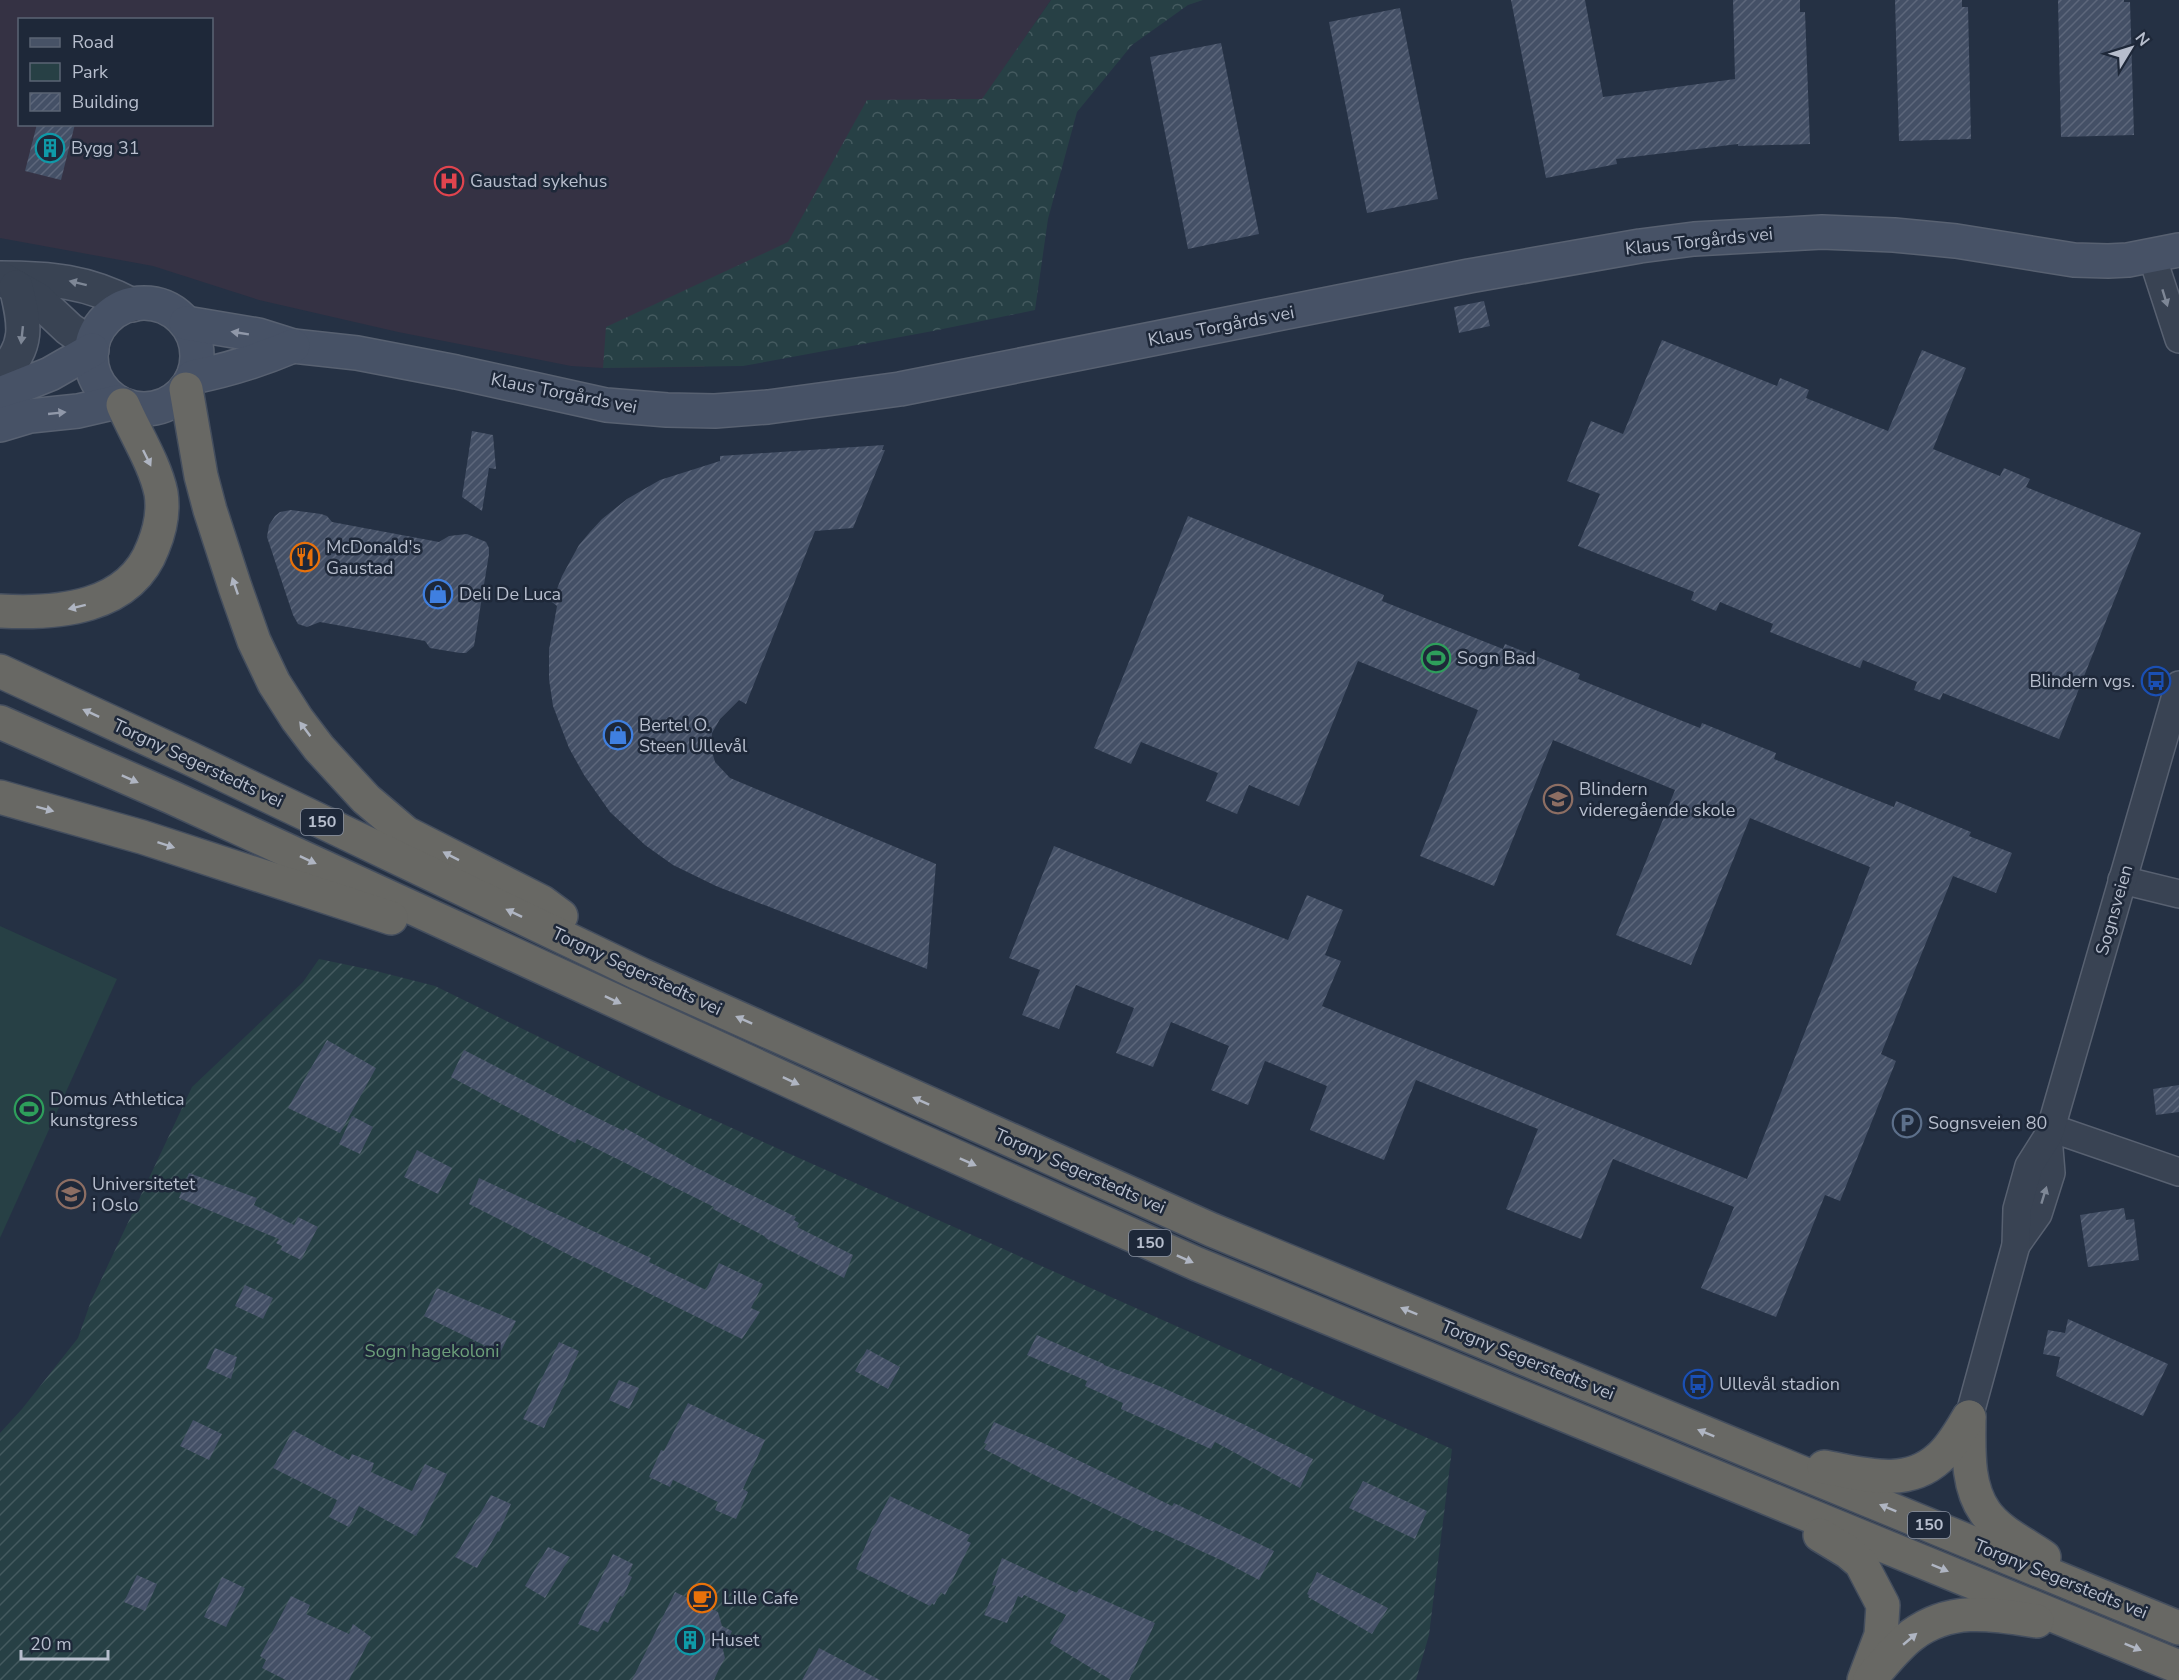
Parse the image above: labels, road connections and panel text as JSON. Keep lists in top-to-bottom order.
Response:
{
  "streets": {
    "highway": ["Torgny Segerstedts vei", "150"],
    "main road": ["Klaus Torgårds vei"],
    "street": ["Sognsveien"]
  },
  "parks": ["Sogn hagekoloni"],
  "places": {
    "building": ["Bygg 31", "Huset"],
    "hospital": ["Gaustad sykehus"],
    "restaurant": ["McDonald's Gaustad"],
    "shop": ["Deli De Luca", "Bertel O. Steen Ullevål"],
    "sports": ["Sogn Bad", "Domus Athletica kunstgress"],
    "bus stop": ["Blindern vgs.", "Ullevål stadion"],
    "school or university": ["Blindern videregående skole", "Universitetet i Oslo"],
    "parking": ["Sognsveien 80"],
    "cafe": ["Lille Cafe"]
  },
  "legend": ["Road", "Park", "Building"],
  "scale_bar": "20 m",
  "north": "top right"
}
